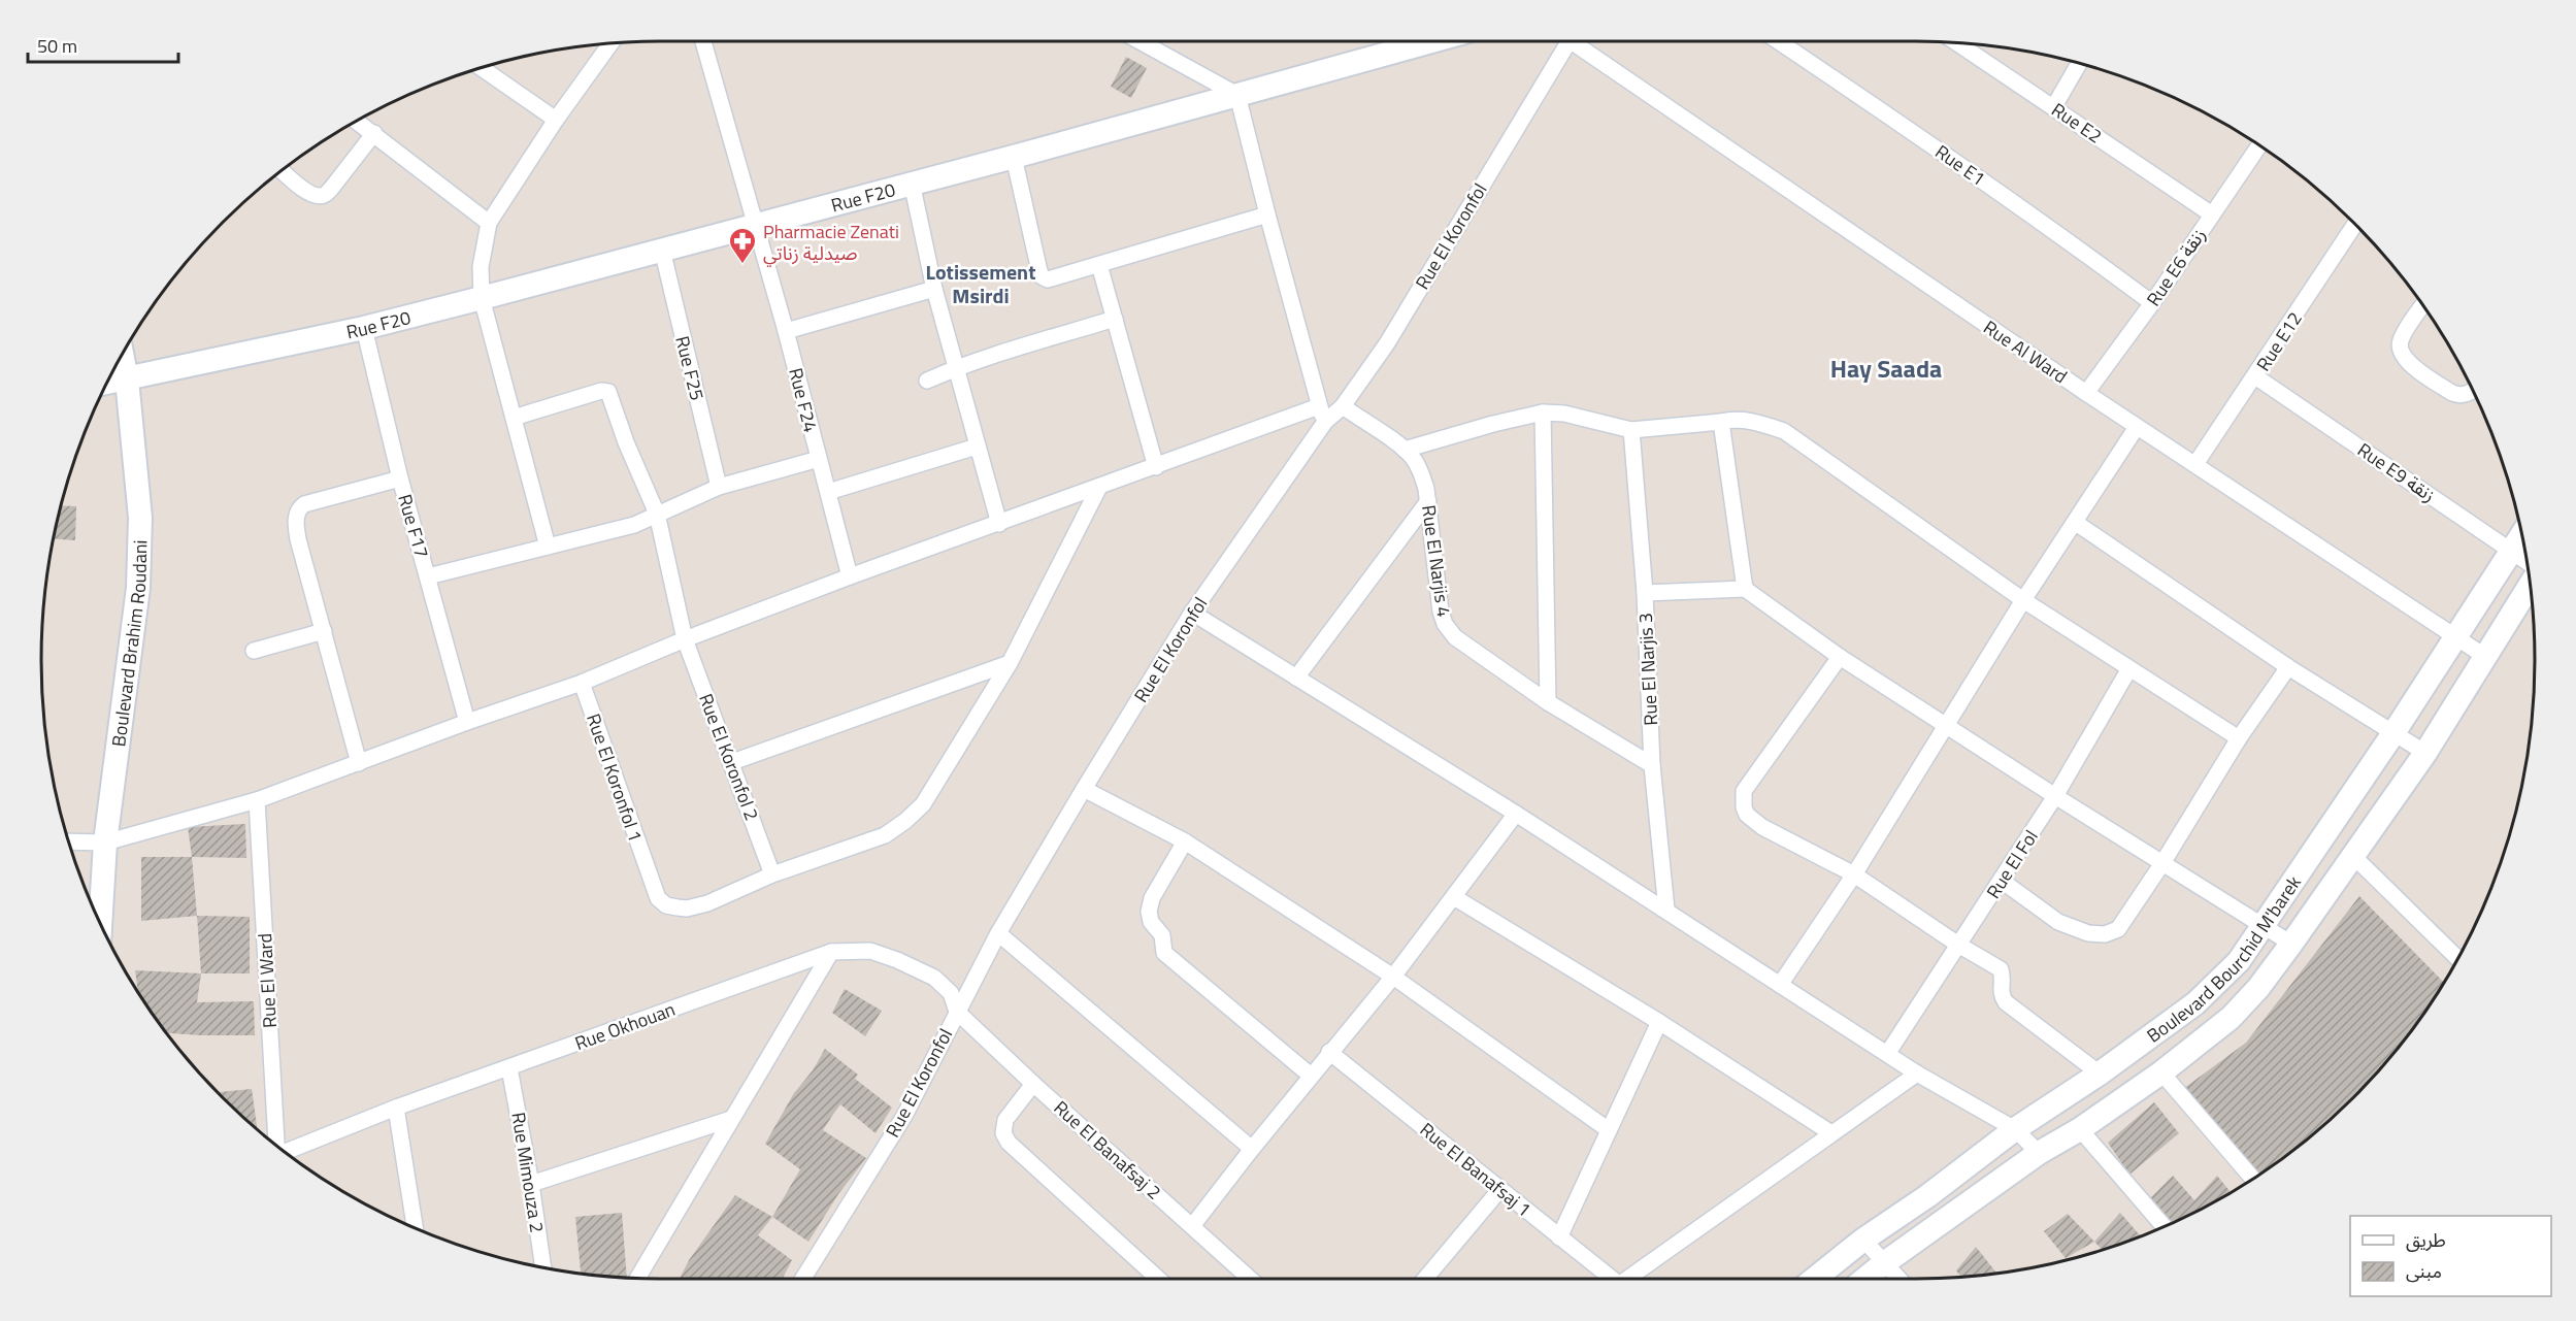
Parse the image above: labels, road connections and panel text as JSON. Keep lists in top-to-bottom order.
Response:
{
  "streets": {
    "main road": ["Rue F20", "Boulevard Brahim Roudani", "Boulevard Bourchid M'barek"],
    "street": [
      "Rue E2",
      "Rue E1",
      "Rue El Koronfol",
      "Rue E6 زنقة",
      "Rue E12",
      "Rue Al Ward",
      "Rue F25",
      "Rue F24",
      "Rue E9 زنقة",
      "Rue F17",
      "Rue El Narjis 4",
      "Rue El Narjis 3",
      "Rue El Koronfol 2",
      "Rue El Koronfol 1",
      "Rue El Fol",
      "Rue El Ward",
      "Rue Okhouan",
      "Rue El Banafsaj 2",
      "Rue El Banafsaj 1",
      "Rue Mimouza 2"
    ]
  },
  "crossings": [
    ["Rue E2", "Rue E6 زنقة"],
    ["Rue E1", "Rue E6 زنقة"],
    ["Rue F20", "Rue F25"],
    ["Rue F20", "Rue F24"],
    ["Rue F20", "Rue F17"],
    ["Rue F20", "Boulevard Brahim Roudani"],
    ["Rue El Koronfol", "Rue Okhouan"],
    ["Rue El Koronfol", "Rue El Banafsaj 2"],
    ["Rue E6 زنقة", "Rue Al Ward"],
    ["Rue E12", "Rue Al Ward"],
    ["Rue E12", "Rue E9 زنقة"],
    ["Rue Al Ward", "Boulevard Bourchid M'barek"],
    ["Rue E9 زنقة", "Boulevard Bourchid M'barek"],
    ["Rue El Narjis 4", "Rue El Narjis 3"],
    ["Rue El Koronfol 2", "Rue El Koronfol 1"],
    ["Rue Okhouan", "Rue El Banafsaj 2"],
    ["Rue Okhouan", "Rue Mimouza 2"]
  ],
  "districts": ["Lotissement Msirdi", "Hay Saada"],
  "places": {
    "pharmacy": ["Pharmacie Zenati صيدلية زناتي"]
  },
  "legend": ["طريق", "مبنى"],
  "scale_bar": "50 m"
}
